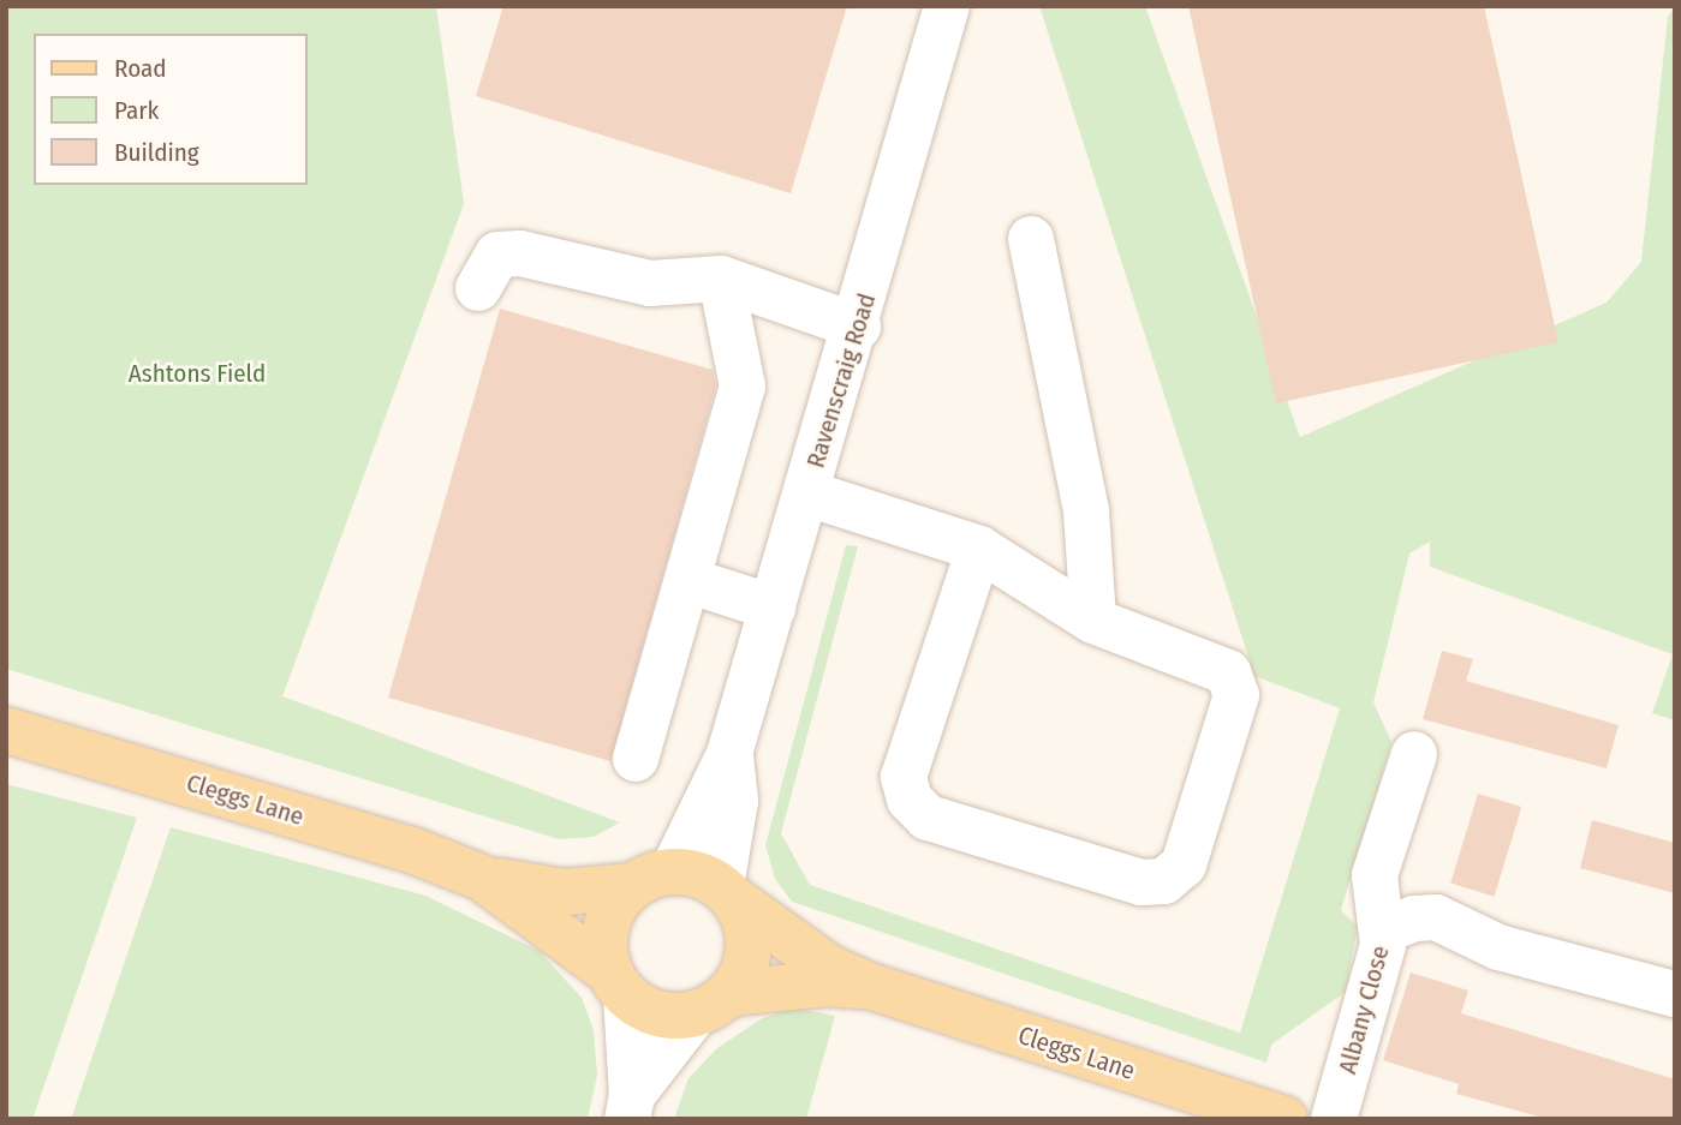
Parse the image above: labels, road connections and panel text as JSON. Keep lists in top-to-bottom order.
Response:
{
  "streets": {
    "main road": ["Cleggs Lane"],
    "street": ["Ravenscraig Road", "Albany Close"]
  },
  "crossings": [
    ["Ravenscraig Road", "Cleggs Lane"]
  ],
  "parks": ["Ashtons Field"],
  "legend": ["Road", "Park", "Building"]
}
